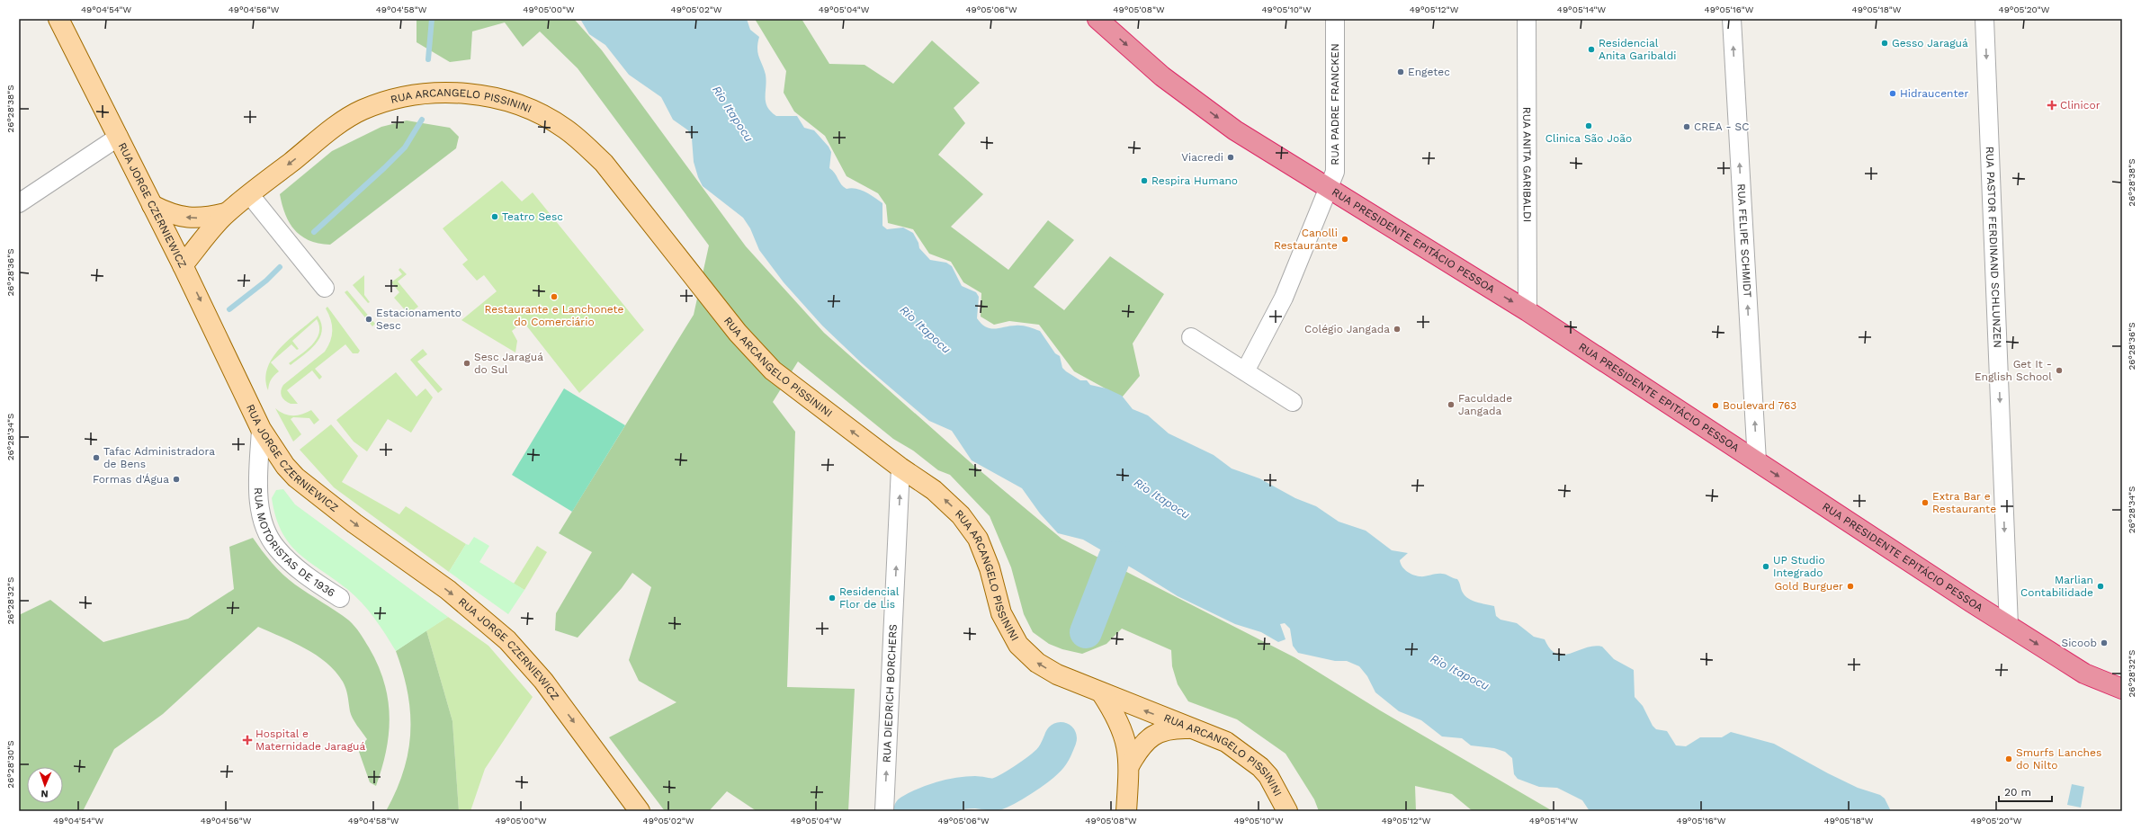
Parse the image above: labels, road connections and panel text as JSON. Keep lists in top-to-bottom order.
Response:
{
  "streets": {
    "highway": ["RUA PRESIDENTE EPITÁCIO PESSOA"],
    "main road": ["RUA ARCANGELO PISSININI", "RUA JORGE CZERNIEWICZ"],
    "street": [
      "RUA PADRE FRANCKEN",
      "RUA ANITA GARIBALDI",
      "RUA FELIPE SCHMIDT",
      "RUA PASTOR FERDINAND SCHLUNZEN",
      "RUA MOTORISTAS DE 1936",
      "RUA DIEDRICH BORCHERS"
    ]
  },
  "crossings": [
    ["RUA PADRE FRANCKEN", "RUA PRESIDENTE EPITÁCIO PESSOA"],
    ["RUA ARCANGELO PISSININI", "RUA JORGE CZERNIEWICZ"],
    ["RUA ARCANGELO PISSININI", "RUA DIEDRICH BORCHERS"],
    ["RUA ANITA GARIBALDI", "RUA PRESIDENTE EPITÁCIO PESSOA"],
    ["RUA JORGE CZERNIEWICZ", "RUA MOTORISTAS DE 1936"],
    ["RUA FELIPE SCHMIDT", "RUA PRESIDENTE EPITÁCIO PESSOA"],
    ["RUA PRESIDENTE EPITÁCIO PESSOA", "RUA PASTOR FERDINAND SCHLUNZEN"]
  ],
  "one_way": [
    "RUA ARCANGELO PISSININI",
    "RUA JORGE CZERNIEWICZ",
    "RUA FELIPE SCHMIDT",
    "RUA PRESIDENTE EPITÁCIO PESSOA",
    "RUA PASTOR FERDINAND SCHLUNZEN",
    "RUA DIEDRICH BORCHERS"
  ],
  "water": ["Rio Itapocu"],
  "places": {
    "other": [
      "Gesso Jaraguá",
      "Residencial Anita Garibaldi",
      "Engetec",
      "Hidraucenter",
      "Clinica São João",
      "CREA - SC",
      "Viacredi",
      "Respira Humano",
      "Teatro Sesc",
      "Canolli Restaurante",
      "Restaurante e Lanchonete do Comerciário",
      "Estacionamento Sesc",
      "Colégio Jangada",
      "Sesc Jaraguá do Sul",
      "Get It - English School",
      "Faculdade Jangada",
      "Boulevard 763",
      "Tafac Administradora de Bens",
      "Formas d'Água",
      "Extra Bar e Restaurante",
      "UP Studio Integrado",
      "Gold Burguer",
      "Marlian Contabilidade",
      "Residencial Flor de Lis",
      "Sicoob",
      "Smurfs Lanches do Nilto"
    ],
    "health": ["Clinicor", "Hospital e Maternidade Jaraguá"]
  },
  "scale_bar": "20 m",
  "north": "bottom",
  "coordinates": [
    "49°04'54\"W",
    "49°04'56\"W",
    "49°04'58\"W",
    "49°05'00\"W",
    "49°05'02\"W",
    "49°05'04\"W",
    "49°05'06\"W",
    "49°05'08\"W",
    "49°05'10\"W",
    "49°05'12\"W",
    "49°05'14\"W",
    "49°05'16\"W",
    "49°05'18\"W",
    "49°05'20\"W",
    "26°28'38\"S",
    "26°28'36\"S",
    "26°28'34\"S",
    "26°28'32\"S",
    "26°28'30\"S"
  ]
}
